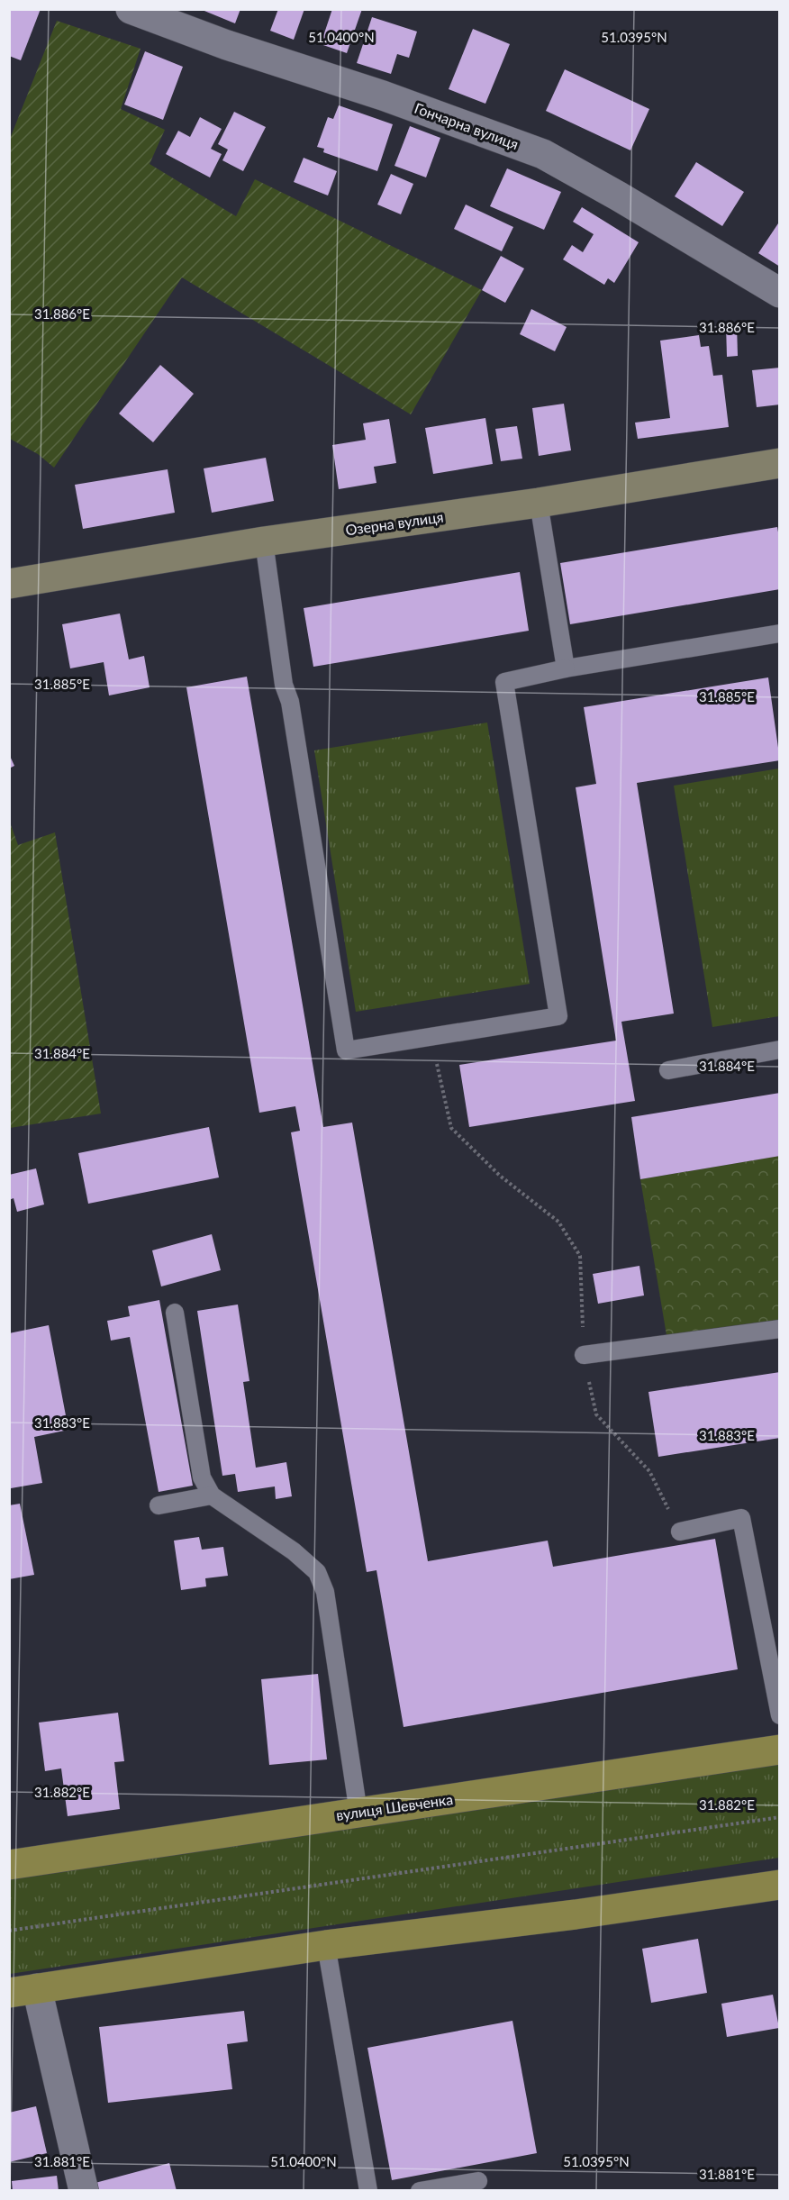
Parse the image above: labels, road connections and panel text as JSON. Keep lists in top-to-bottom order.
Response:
{
  "streets": {
    "main road": ["вулиця Шевченка"],
    "street": ["Гончарна вулиця", "Озерна вулиця"]
  },
  "coordinates": [
    "51.0400°N",
    "51.0395°N",
    "31.886°E",
    "31.885°E",
    "31.884°E",
    "31.883°E",
    "31.882°E",
    "31.881°E"
  ]
}
